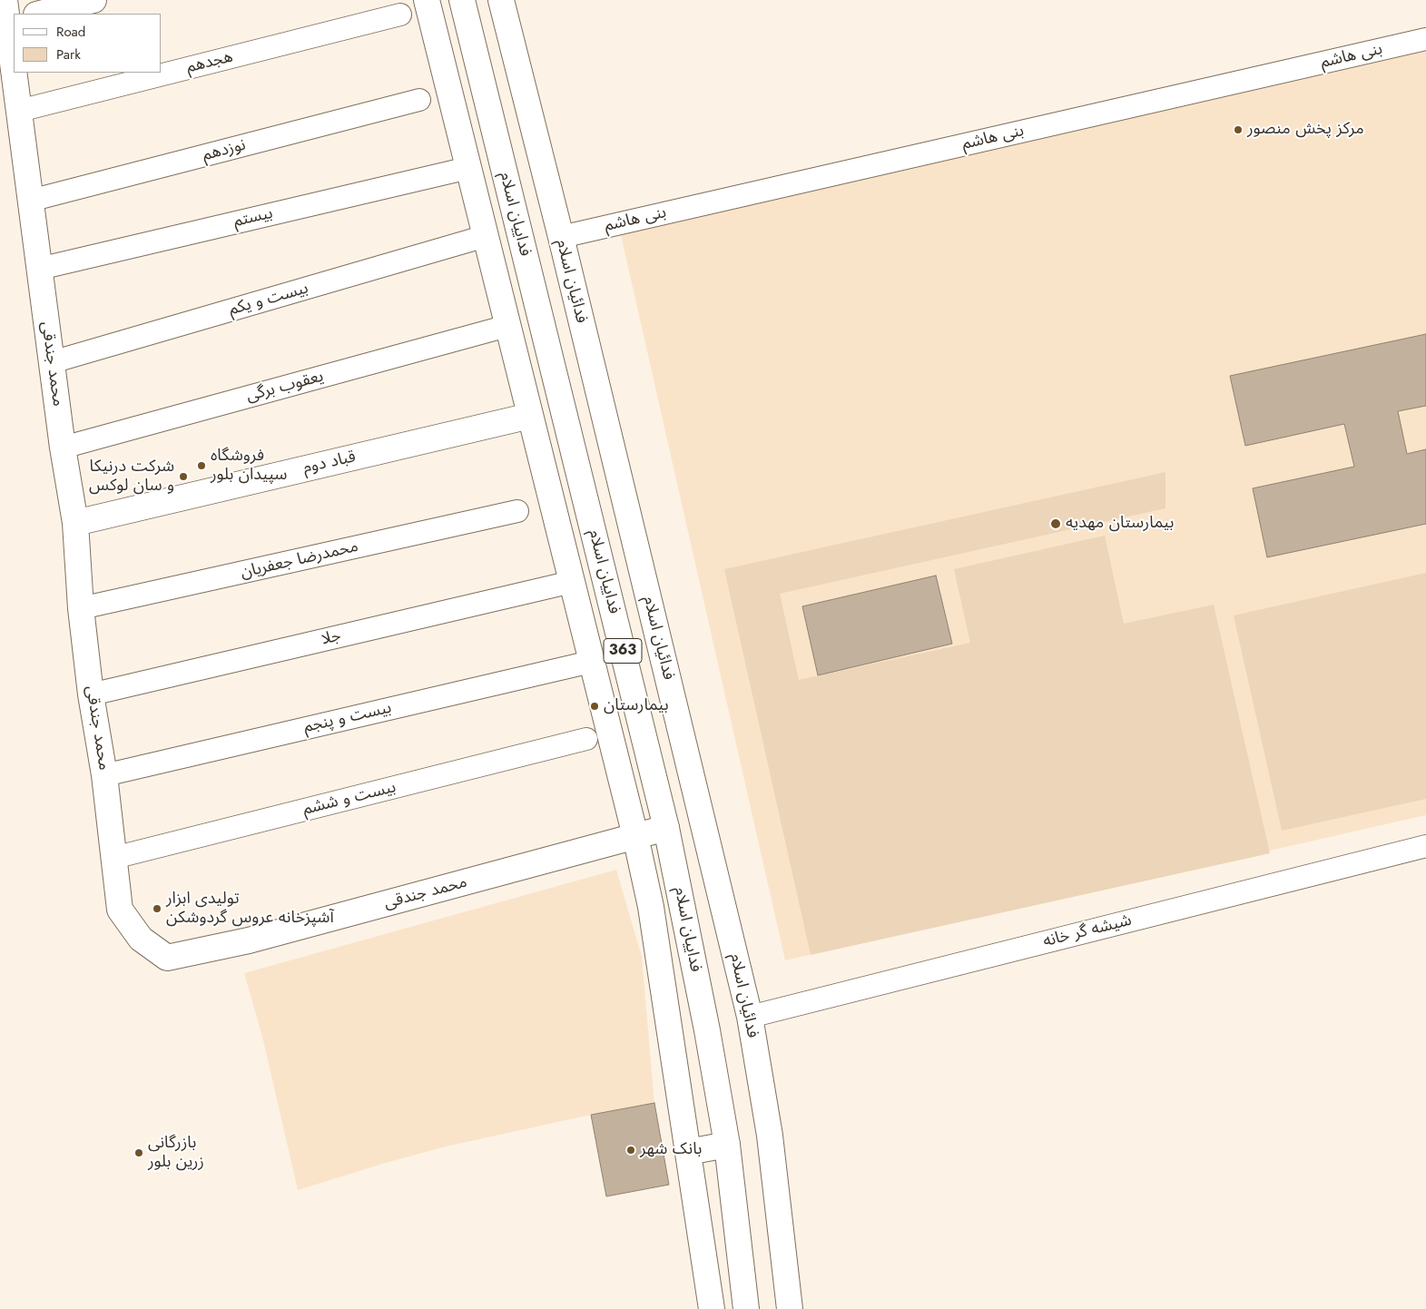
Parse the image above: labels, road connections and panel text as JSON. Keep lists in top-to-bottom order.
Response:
{
  "streets": {
    "street": [
      "بنی هاشم",
      "هجدهم",
      "نوزدهم",
      "فداییان اسلام",
      "بیستم",
      "فدائیان اسلام",
      "بیست و یکم",
      "محمد جندقی",
      "یعقوب برگی",
      "قباد دوم",
      "محمدرضا جعفریان",
      "جلا",
      "363",
      "بیست و پنجم",
      "بیست و ششم",
      "شیشه گر خانه"
    ]
  },
  "crossings": [
    ["بنی هاشم", "فدائیان اسلام"],
    ["هجدهم", "محمد جندقی"],
    ["نوزدهم", "محمد جندقی"],
    ["فداییان اسلام", "محمد جندقی"],
    ["بیستم", "محمد جندقی"],
    ["فدائیان اسلام", "شیشه گر خانه"],
    ["بیست و یکم", "محمد جندقی"],
    ["محمد جندقی", "یعقوب برگی"],
    ["محمد جندقی", "قباد دوم"],
    ["محمد جندقی", "محمدرضا جعفریان"],
    ["محمد جندقی", "جلا"],
    ["محمد جندقی", "بیست و پنجم"],
    ["محمد جندقی", "بیست و ششم"]
  ],
  "places": [
    "مركز پخش منصور",
    "فروشگاه سپیدان بلور",
    "شرکت درنیکا و سان لوکس",
    "بیمارستان مهدیه",
    "بیمارستان",
    "تولیدی ابزار آشپزخانه عروس گردوشکن",
    "بانک شهر",
    "بازرگانی زرین بلور"
  ],
  "legend": ["Road", "Park"]
}
